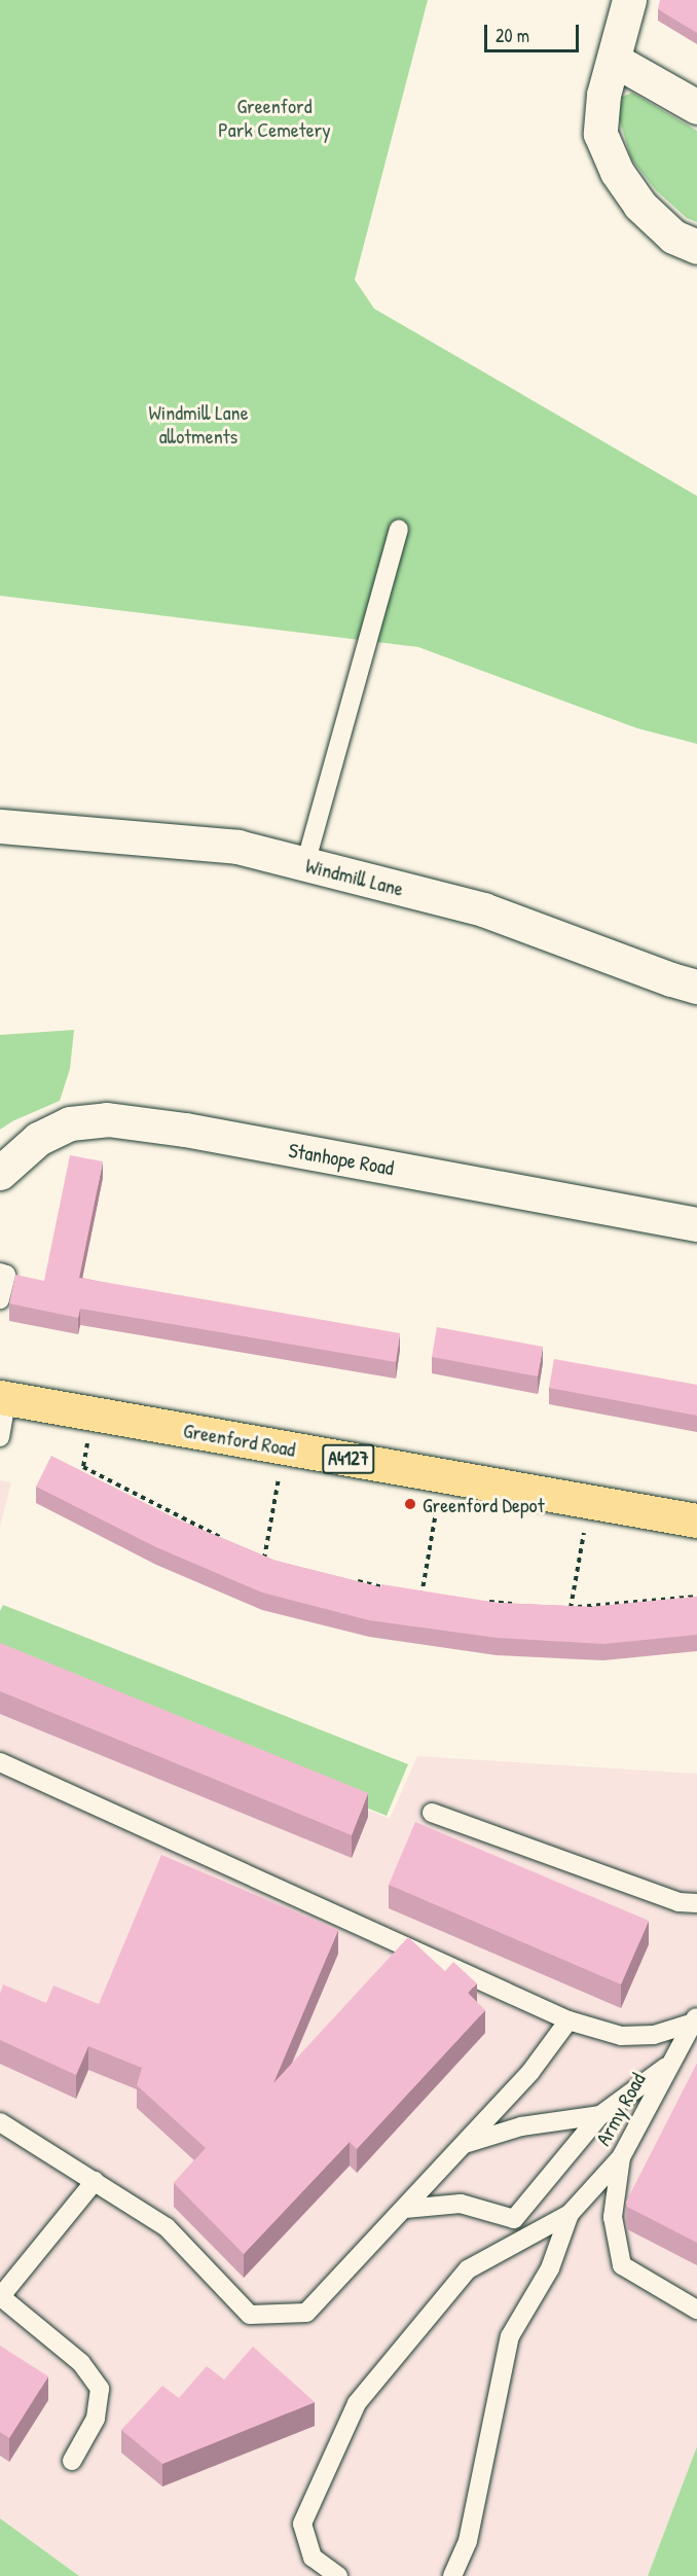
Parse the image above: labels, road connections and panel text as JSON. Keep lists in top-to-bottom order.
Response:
{
  "streets": {
    "main road": ["Greenford Road", "A4127"],
    "street": ["Windmill Lane", "Stanhope Road"],
    "lane": ["Army Road"]
  },
  "parks": ["Greenford Park Cemetery", "Windmill Lane allotments"],
  "places": ["Greenford Depot"],
  "scale_bar": "20 m"
}
